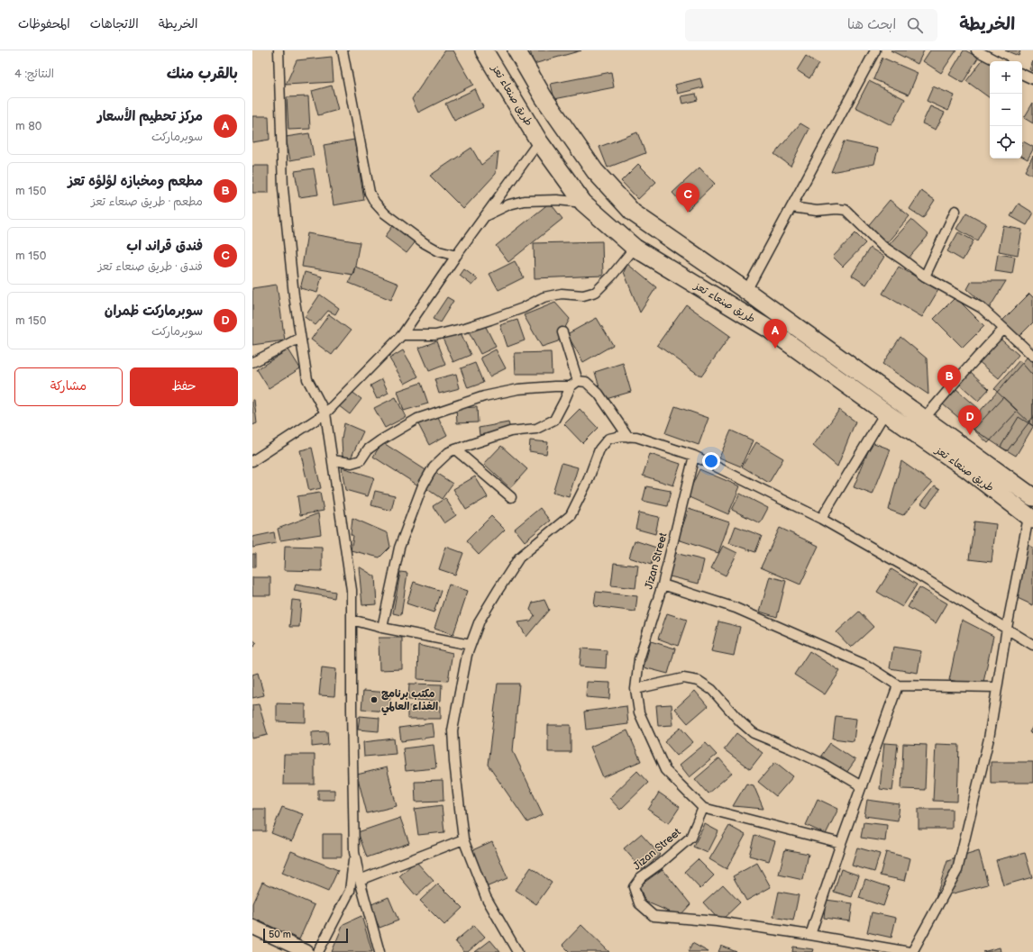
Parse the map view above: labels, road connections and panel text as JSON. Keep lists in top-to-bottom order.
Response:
{
  "streets": {
    "highway": ["طريق صنعاء تعز"],
    "street": ["Jizan Street"]
  },
  "places": ["مكتب برنامج الغذاء العالمي"],
  "scale_bar": "50 m",
  "page": {
    "header": "الخريطة",
    "search": "ابحث هنا",
    "nav": ["الخريطة", "الاتجاهات", "المحفوظات"],
    "heading": ["بالقرب منك", "النتائج: 4"],
    "map_buttons": ["+", "−"],
    "list": [
      {
        "mark": "A",
        "name": "مركز تحطيم الأسعار",
        "note": "سوبرماركت",
        "value": "80 m"
      },
      {
        "mark": "B",
        "name": "مطعم ومخبازه لؤلؤه تعز",
        "note": "مطعم · طريق صنعاء تعز",
        "value": "150 m"
      },
      {
        "mark": "C",
        "name": "فندق قراند اب",
        "note": "فندق · طريق صنعاء تعز",
        "value": "150 m"
      },
      {
        "mark": "D",
        "name": "سوبرماركت ظمران",
        "note": "سوبرماركت",
        "value": "150 m"
      }
    ],
    "pins": [
      "C",
      "A",
      "B",
      "D"
    ],
    "buttons": ["حفظ", "مشاركة"],
    "scale": "50 m"
  }
}
